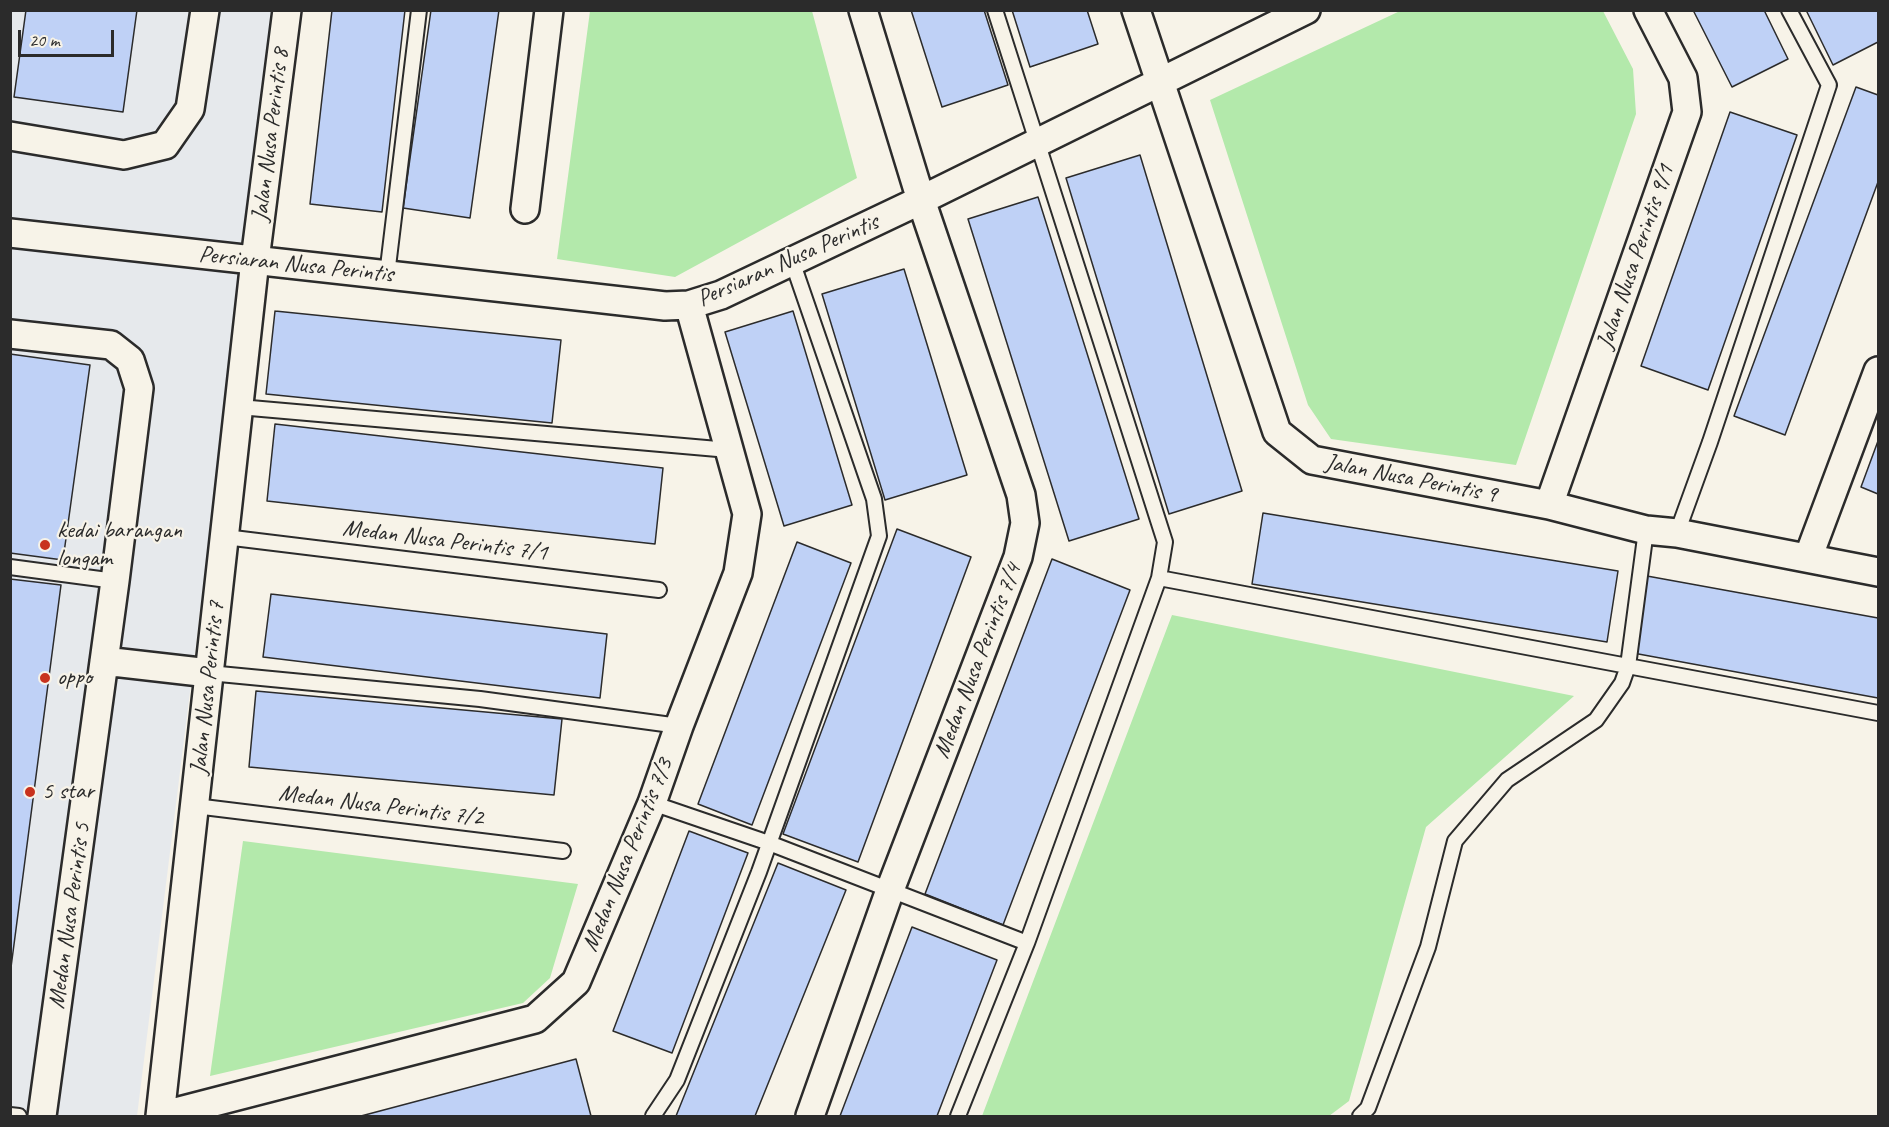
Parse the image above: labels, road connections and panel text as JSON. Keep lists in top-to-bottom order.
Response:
{
  "streets": {
    "street": [
      "Jalan Nusa Perintis 8",
      "Jalan Nusa Perintis 9/1",
      "Persiaran Nusa Perintis",
      "Jalan Nusa Perintis 9",
      "Medan Nusa Perintis 7/4",
      "Jalan Nusa Perintis 7",
      "Medan Nusa Perintis 7/3",
      "Medan Nusa Perintis 5"
    ],
    "lane": ["Medan Nusa Perintis 7/1", "Medan Nusa Perintis 7/2"]
  },
  "crossings": [
    ["Jalan Nusa Perintis 8", "Persiaran Nusa Perintis"],
    ["Jalan Nusa Perintis 8", "Jalan Nusa Perintis 7"],
    ["Jalan Nusa Perintis 9/1", "Jalan Nusa Perintis 9"],
    ["Persiaran Nusa Perintis", "Jalan Nusa Perintis 9"],
    ["Persiaran Nusa Perintis", "Medan Nusa Perintis 7/4"],
    ["Persiaran Nusa Perintis", "Jalan Nusa Perintis 7"],
    ["Persiaran Nusa Perintis", "Medan Nusa Perintis 7/3"],
    ["Medan Nusa Perintis 7/1", "Jalan Nusa Perintis 7"],
    ["Jalan Nusa Perintis 7", "Medan Nusa Perintis 7/2"],
    ["Jalan Nusa Perintis 7", "Medan Nusa Perintis 7/3"]
  ],
  "places": ["kedai barangan longam", "oppo", "5 star"],
  "scale_bar": "20 m"
}
